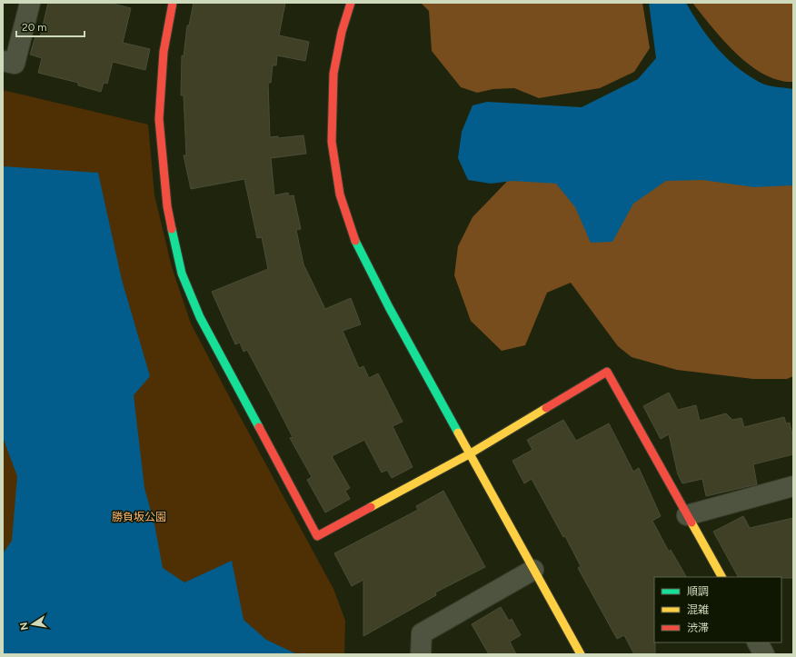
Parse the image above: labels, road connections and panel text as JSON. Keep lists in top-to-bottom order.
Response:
{
  "parks": ["勝負坂公園"],
  "legend": ["順調", "混雑", "渋滞"],
  "scale_bar": "20 m",
  "north": "left"
}
